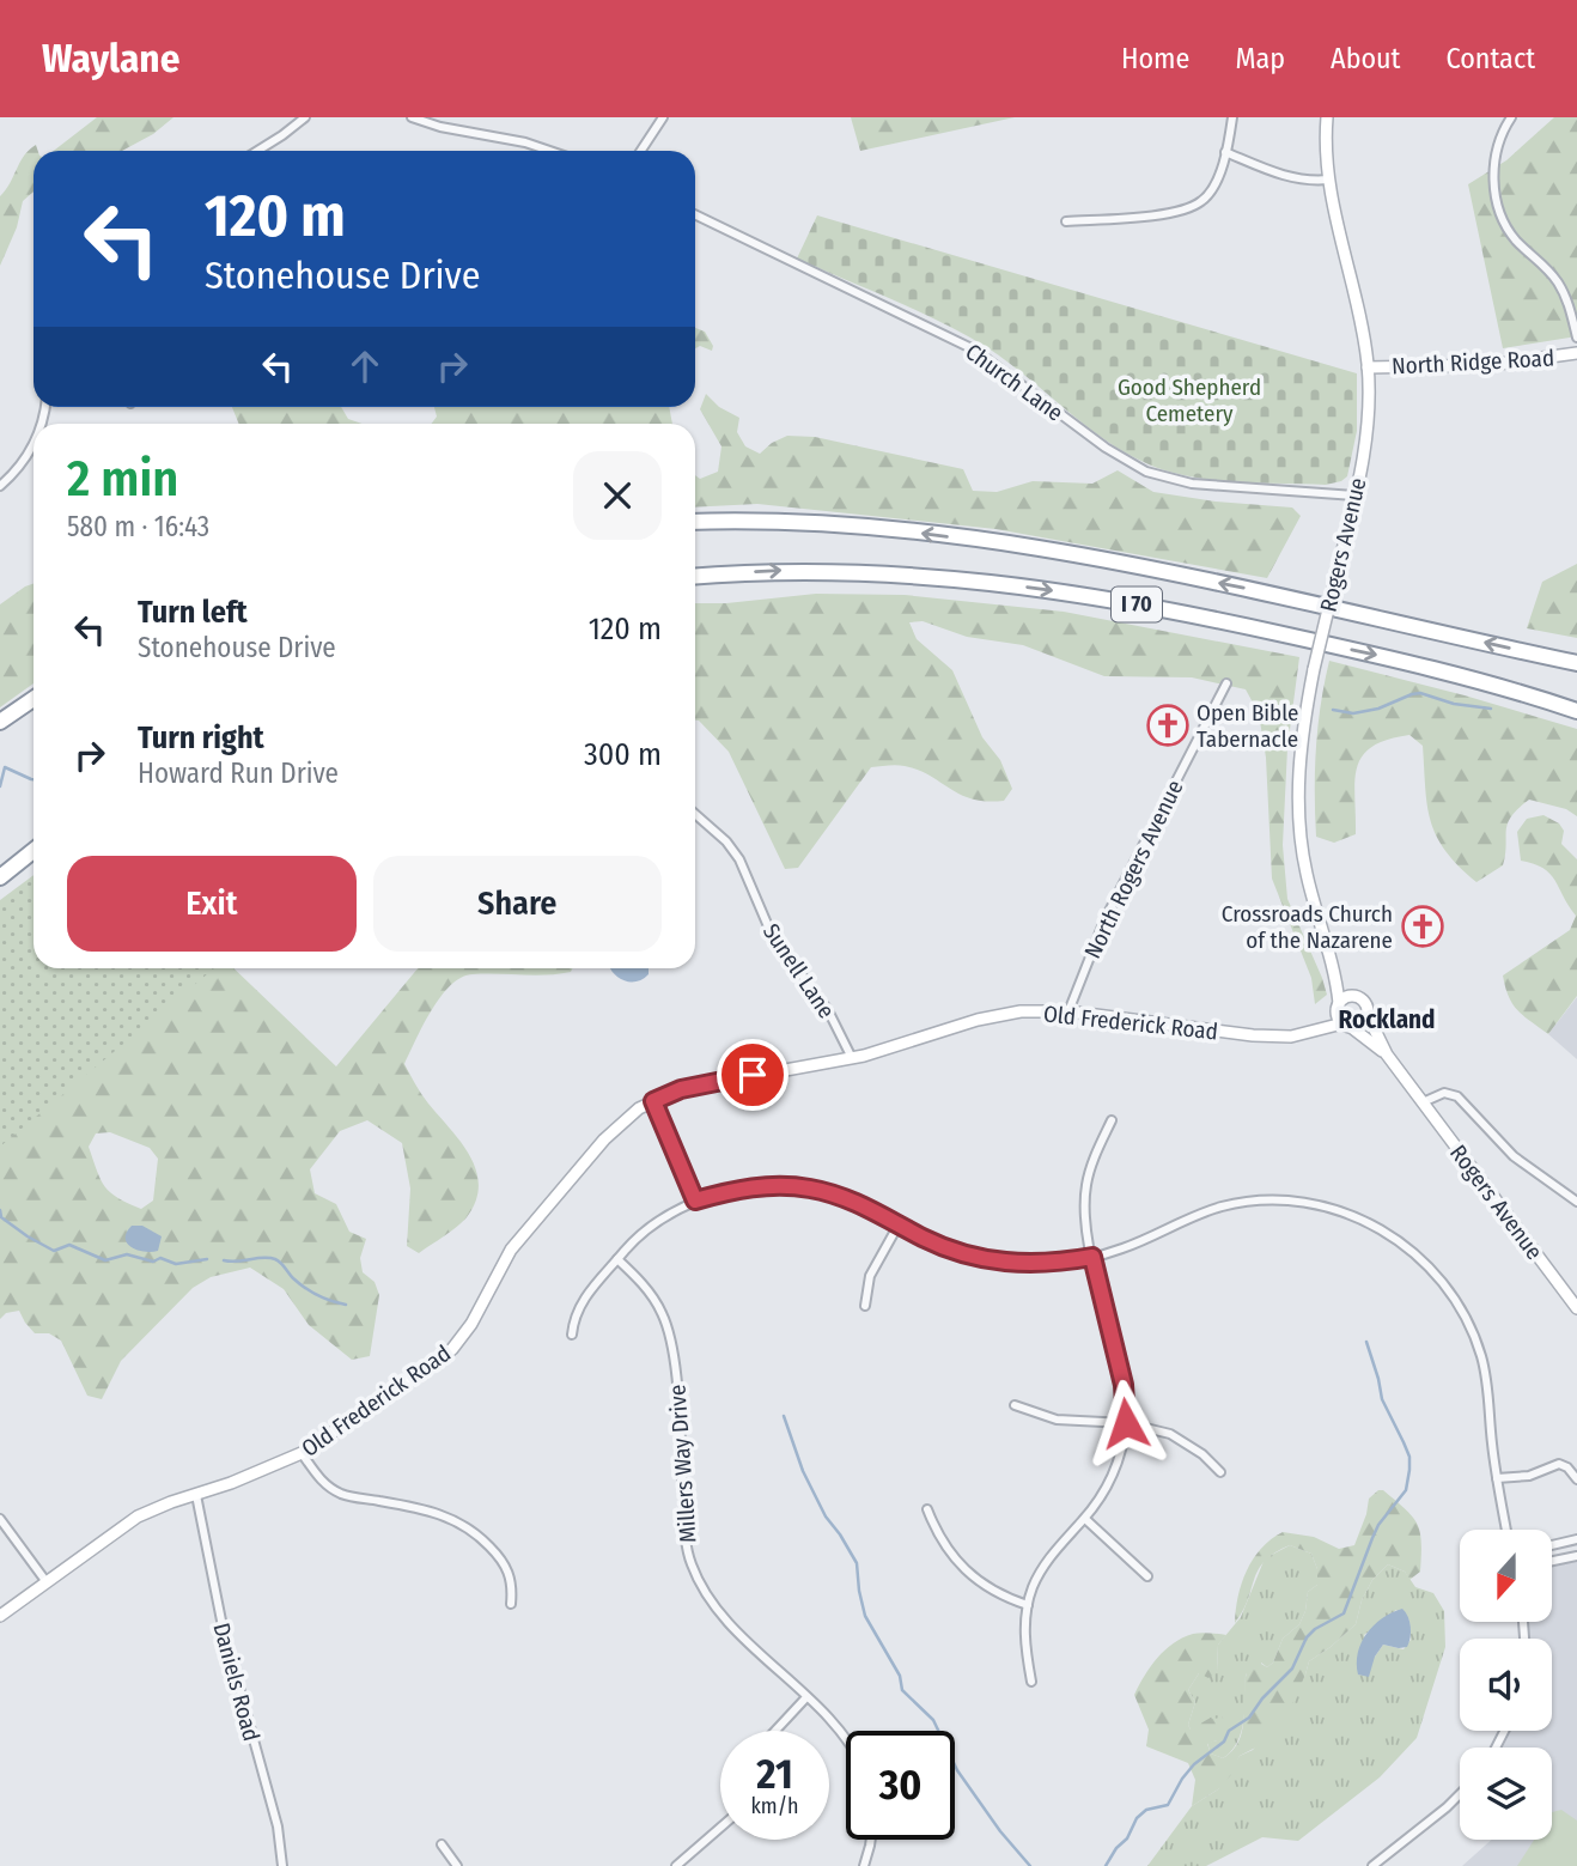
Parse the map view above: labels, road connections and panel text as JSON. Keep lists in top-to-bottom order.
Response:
{
  "streets": {
    "highway": ["I 70"],
    "street": [
      "North Ridge Road",
      "Church Lane",
      "Rogers Avenue",
      "North Rogers Avenue",
      "Sunell Lane",
      "Old Frederick Road",
      "Millers Way Drive",
      "Daniels Road"
    ]
  },
  "crossings": [
    ["North Ridge Road", "Rogers Avenue"],
    ["Church Lane", "Rogers Avenue"],
    ["Rogers Avenue", "Old Frederick Road"],
    ["North Rogers Avenue", "Old Frederick Road"],
    ["Sunell Lane", "Old Frederick Road"],
    ["Old Frederick Road", "Daniels Road"]
  ],
  "districts": ["Rockland"],
  "parks": ["Good Shepherd Cemetery"],
  "places": {
    "church": ["Open Bible Tabernacle", "Crossroads Church of the Nazarene"]
  },
  "north": "bottom",
  "page": {
    "header": "Waylane",
    "nav": [
      "Home",
      "Map",
      "About",
      "Contact"
    ],
    "turn": ["120 m", "Stonehouse Drive"],
    "heading": ["2 min", "580 m · 16:43"],
    "list": [
      {
        "name": "Turn left",
        "note": "Stonehouse Drive",
        "value": "120 m"
      },
      {
        "name": "Turn right",
        "note": "Howard Run Drive",
        "value": "300 m"
      }
    ],
    "buttons": ["Exit", "Share"],
    "speed": "21 km/h",
    "limit": "30"
  }
}
